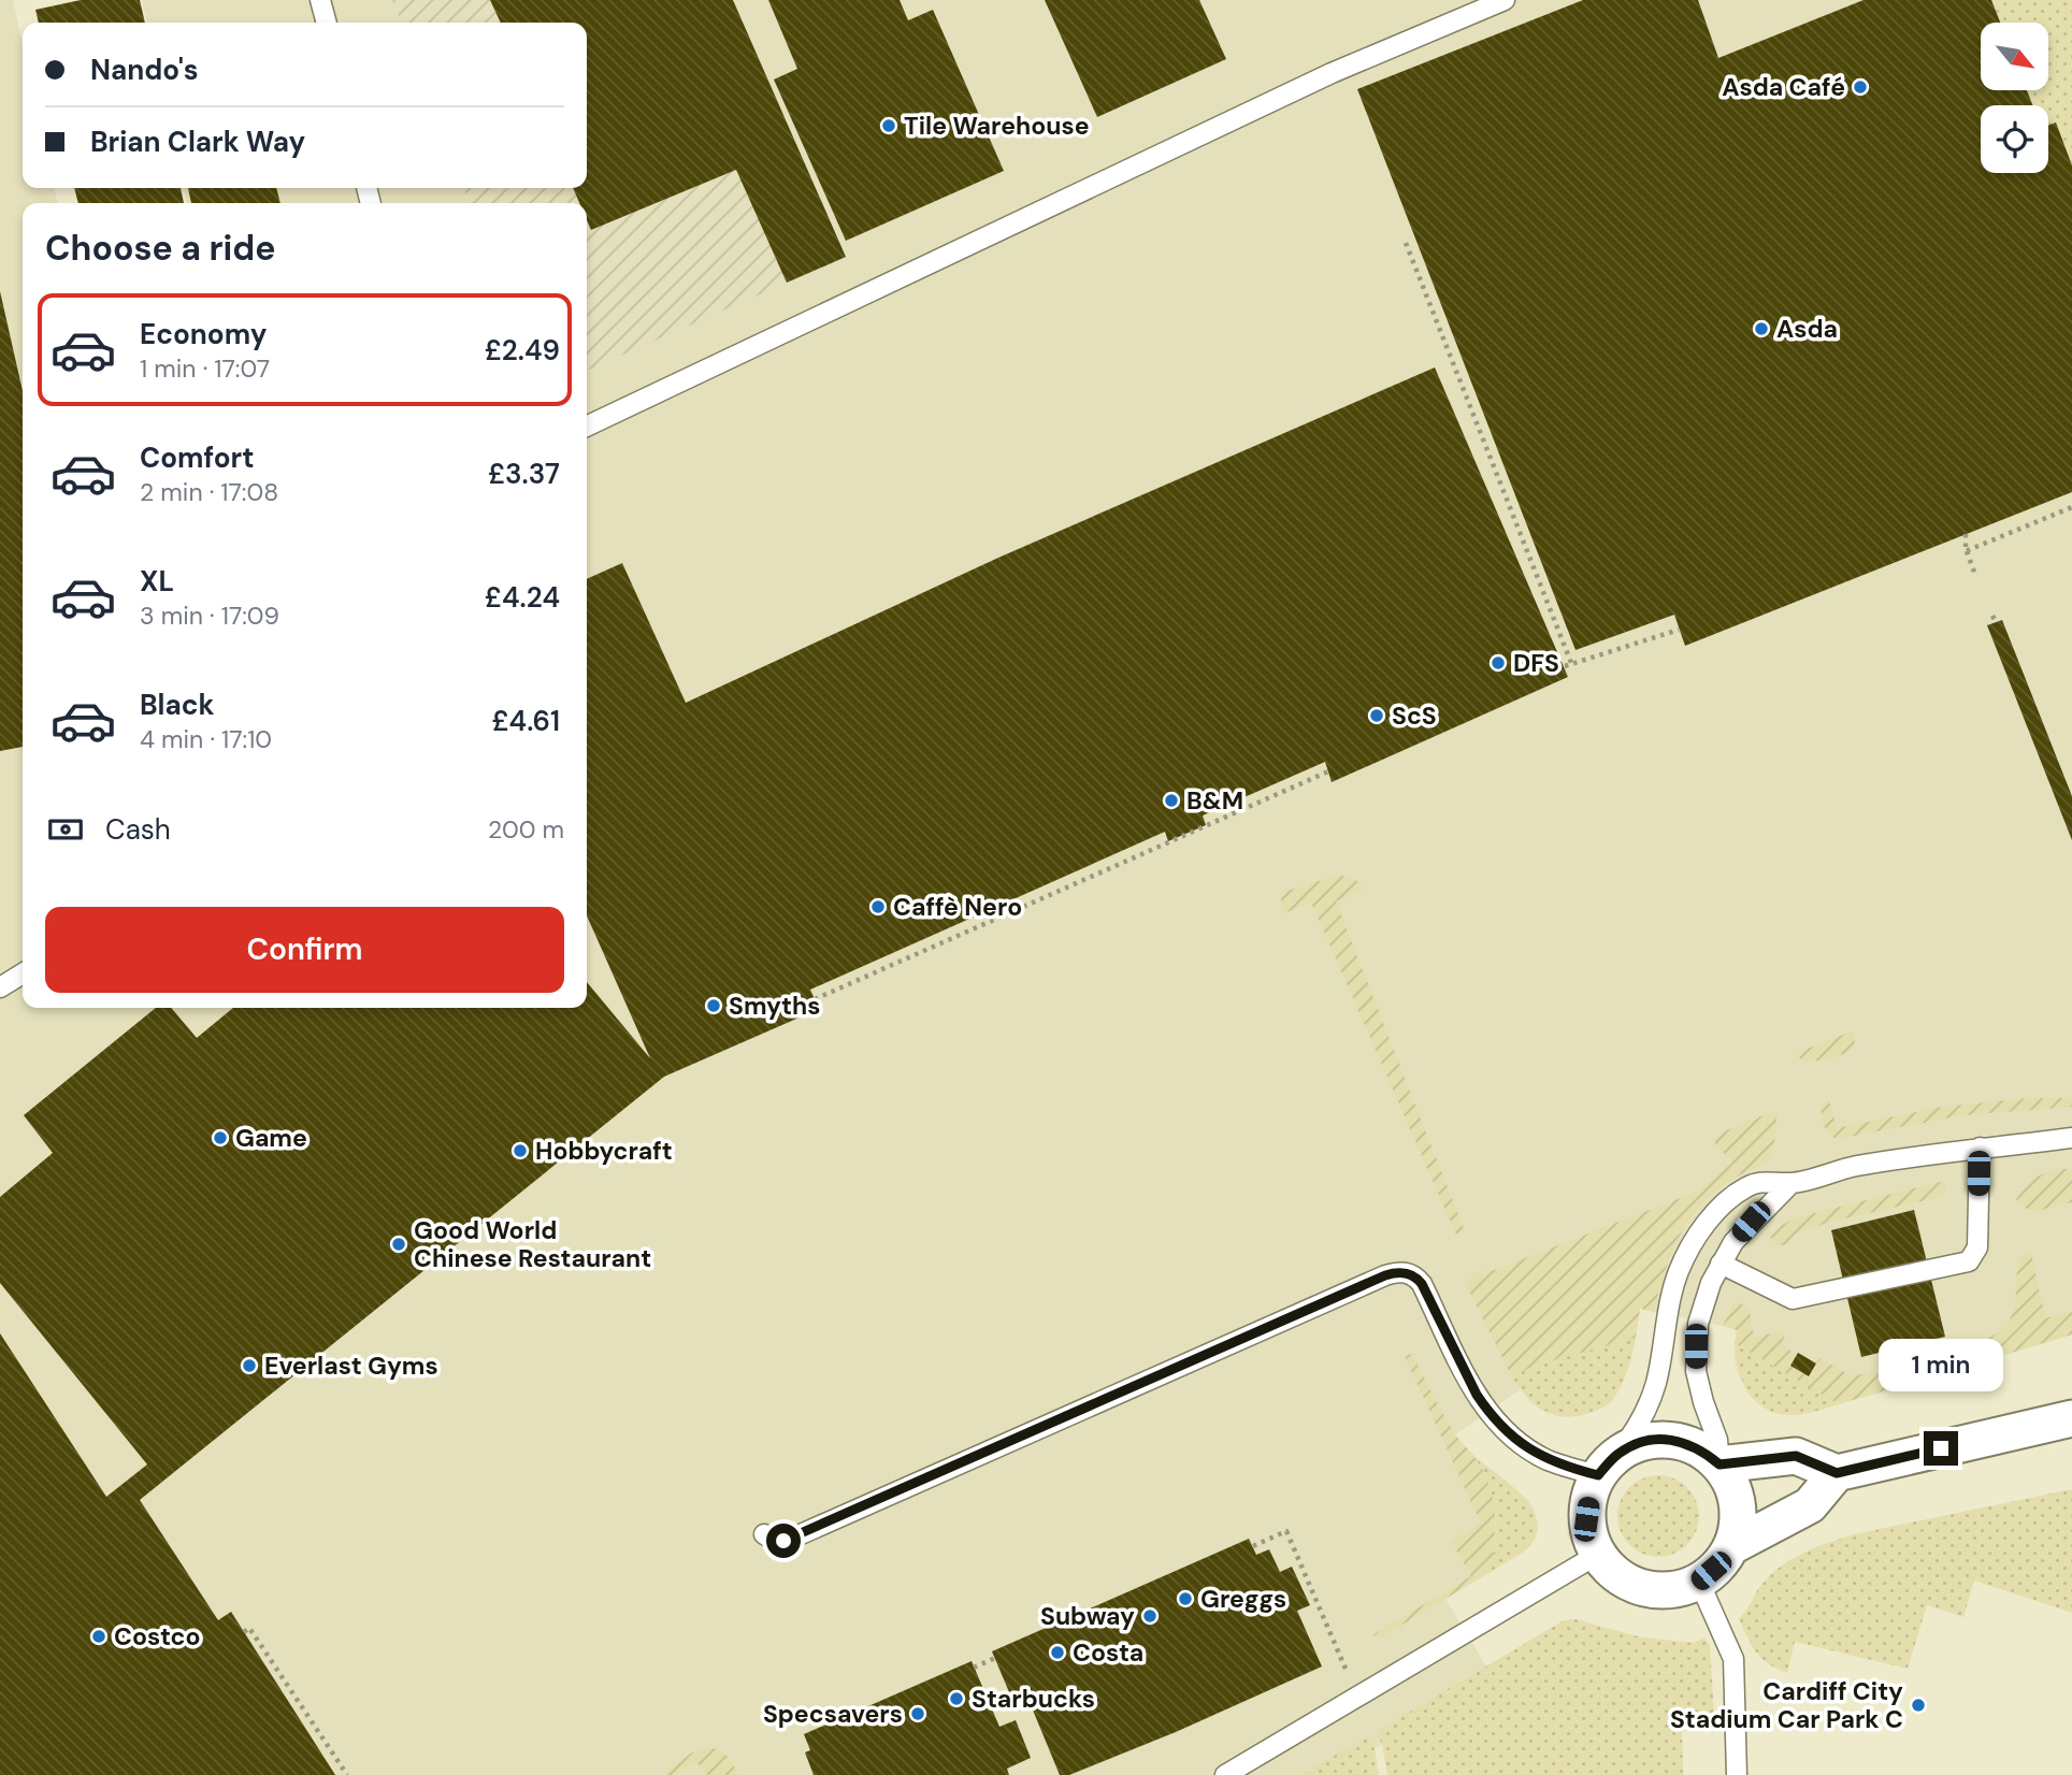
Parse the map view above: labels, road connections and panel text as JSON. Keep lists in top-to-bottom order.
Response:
{
  "places": [
    "Asda Café",
    "Tile Warehouse",
    "Asda",
    "DFS",
    "ScS",
    "B&M",
    "Caffè Nero",
    "Smyths",
    "Game",
    "Hobbycraft",
    "Good World Chinese Restaurant",
    "Everlast Gyms",
    "Greggs",
    "Subway",
    "Costco",
    "Costa",
    "Starbucks",
    "Cardiff City Stadium Car Park C",
    "Specsavers"
  ],
  "north": "bottom right",
  "page": {
    "banner": ["Nando's", "Brian Clark Way"],
    "heading": "Choose a ride",
    "list": [
      {
        "name": "Economy",
        "note": "1 min · 17:07",
        "value": "£2.49"
      },
      {
        "name": "Comfort",
        "note": "2 min · 17:08",
        "value": "£3.37"
      },
      {
        "name": "XL",
        "note": "3 min · 17:09",
        "value": "£4.24"
      },
      {
        "name": "Black",
        "note": "4 min · 17:10",
        "value": "£4.61"
      }
    ],
    "pay": ["Cash", "200 m"],
    "buttons": "Confirm",
    "bubble": "1 min"
  }
}
